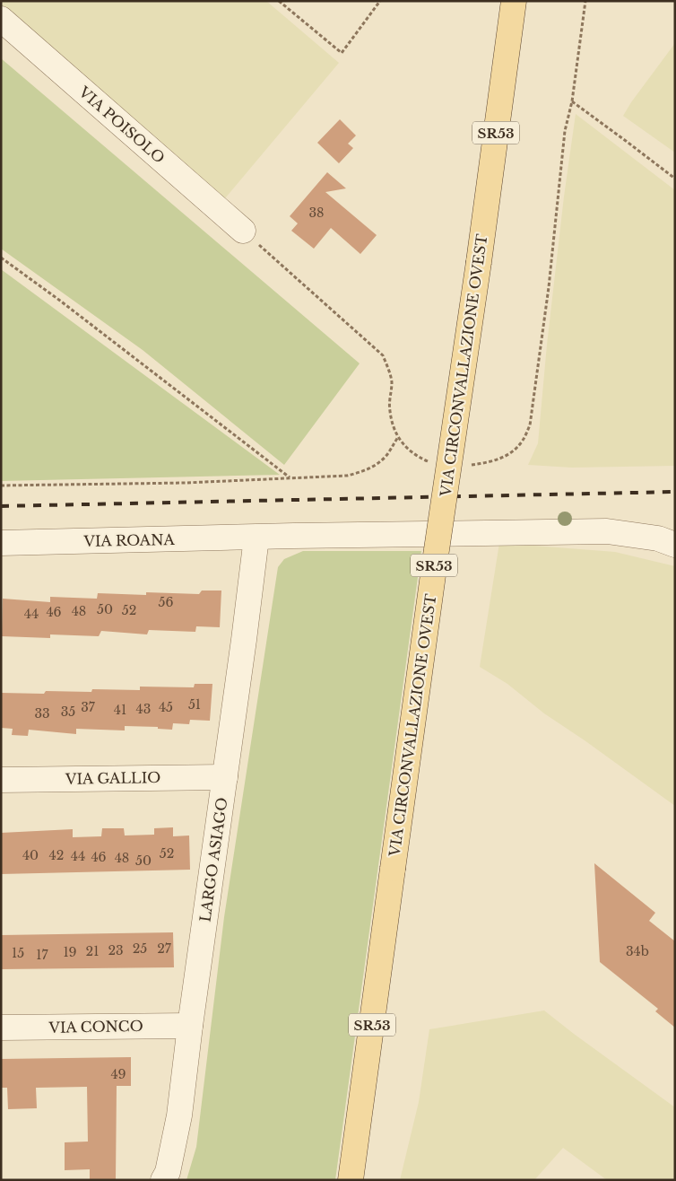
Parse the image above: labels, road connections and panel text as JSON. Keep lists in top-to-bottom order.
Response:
{
  "streets": {
    "main road": ["SR53", "VIA CIRCONVALLAZIONE OVEST"],
    "street": [
      "VIA POISOLO",
      "VIA ROANA",
      "VIA GALLIO",
      "LARGO ASIAGO",
      "VIA CONCO"
    ]
  },
  "crossings": [
    ["VIA ROANA", "LARGO ASIAGO"],
    ["VIA GALLIO", "LARGO ASIAGO"],
    ["LARGO ASIAGO", "VIA CONCO"]
  ],
  "house_numbers": [
    "38",
    "56",
    "50",
    "52",
    "48",
    "46",
    "44",
    "51",
    "37",
    "45",
    "43",
    "41",
    "35",
    "33",
    "52",
    "40",
    "42",
    "44",
    "46",
    "48",
    "50",
    "25",
    "27",
    "23",
    "21",
    "34b",
    "19",
    "15",
    "17",
    "49"
  ]
}
